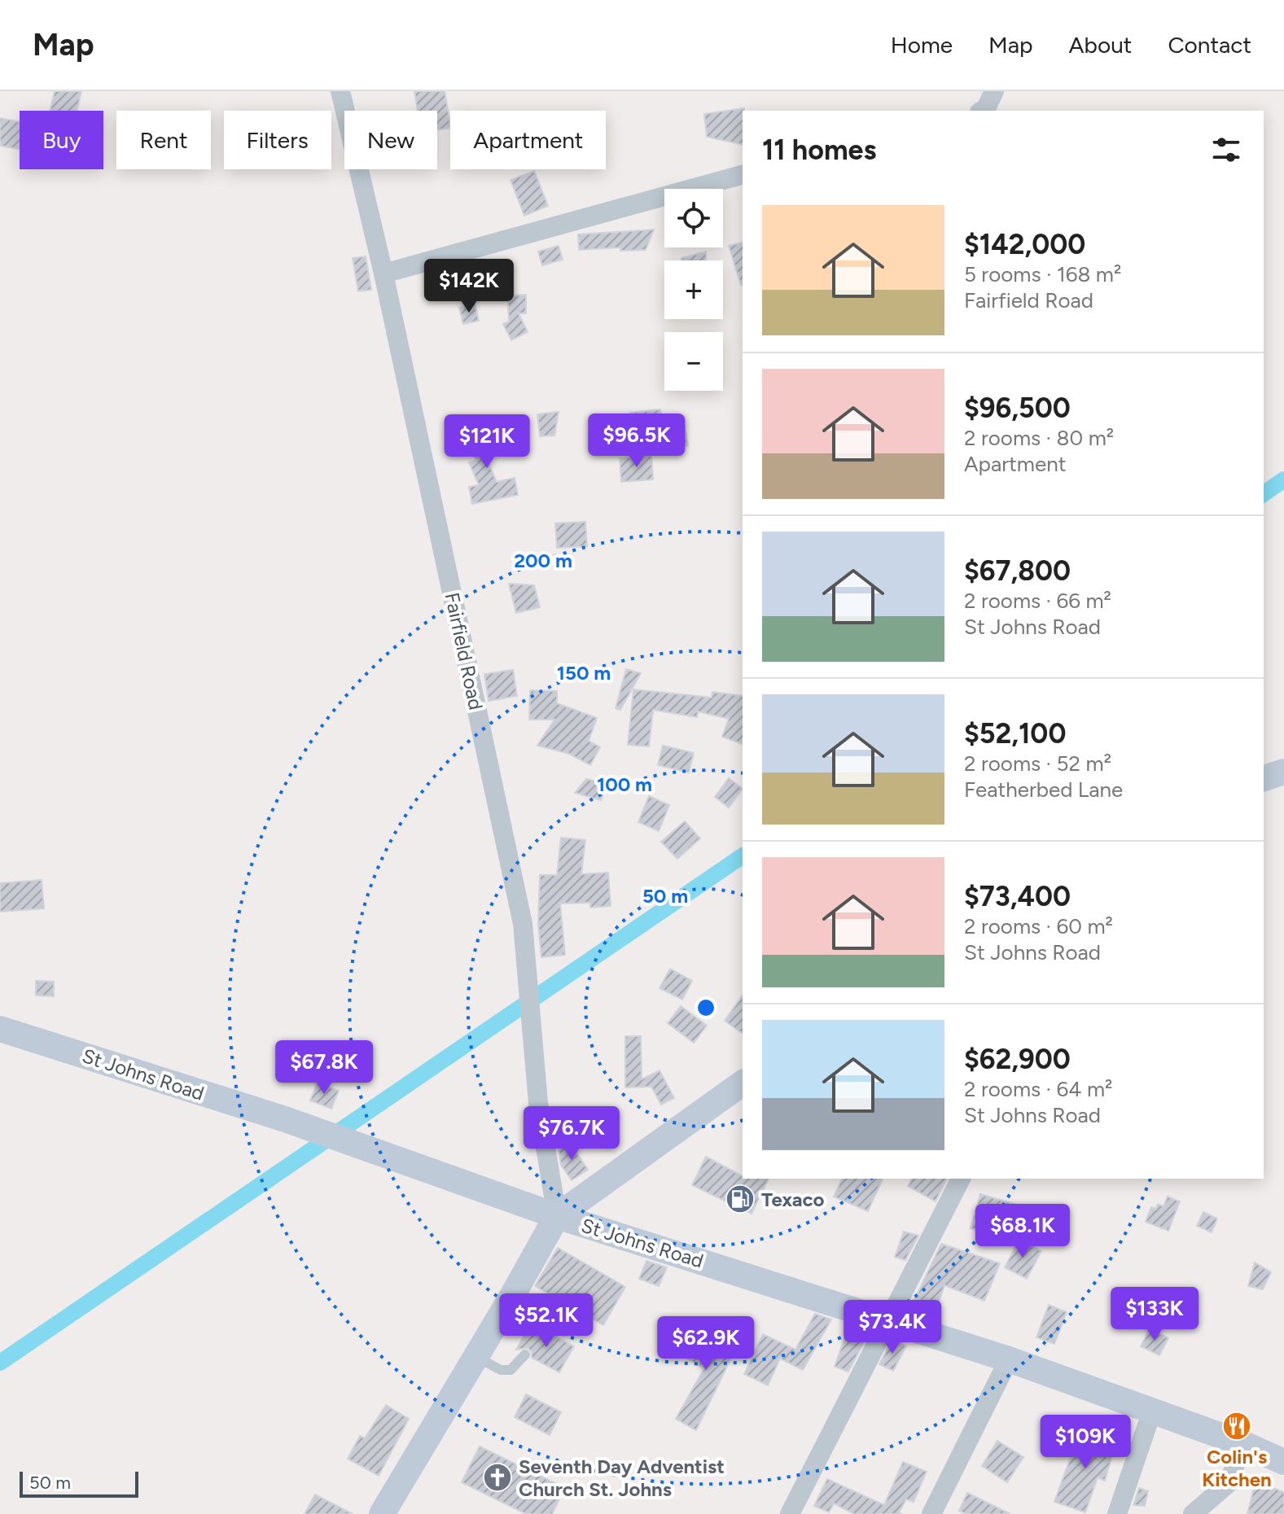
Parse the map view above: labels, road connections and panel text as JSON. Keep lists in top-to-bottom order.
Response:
{
  "streets": {
    "main road": ["St Johns Road"],
    "street": ["Fairfield Road"]
  },
  "crossings": [
    ["Fairfield Road", "St Johns Road"]
  ],
  "places": {
    "fuel station": ["Texaco"],
    "restaurant": ["Colin's Kitchen"],
    "church": ["Seventh Day Adventist Church St. Johns"]
  },
  "scale_bar": "50 m",
  "page": {
    "header": "Map",
    "nav": [
      "Home",
      "Map",
      "About",
      "Contact"
    ],
    "chip": [
      "Buy",
      "Rent",
      "Filters",
      "New",
      "Apartment"
    ],
    "heading": "11 homes",
    "map_buttons": ["+", "−"],
    "list": [
      {
        "name": "$142,000",
        "note": "5 rooms · 168 m² · Fairfield Road"
      },
      {
        "name": "$96,500",
        "note": "2 rooms · 80 m² · Apartment"
      },
      {
        "name": "$67,800",
        "note": "2 rooms · 66 m² · St Johns Road"
      },
      {
        "name": "$52,100",
        "note": "2 rooms · 52 m² · Featherbed Lane"
      },
      {
        "name": "$73,400",
        "note": "2 rooms · 60 m² · St Johns Road"
      },
      {
        "name": "$62,900",
        "note": "2 rooms · 64 m² · St Johns Road"
      }
    ],
    "price": [
      "$142K",
      "$96.5K",
      "$121K",
      "$67.8K",
      "$76.7K",
      "$68.1K",
      "$133K",
      "$52.1K",
      "$73.4K",
      "$62.9K",
      "$109K"
    ],
    "scale": "50 m"
  },
  "rings": [
    "200 m",
    "150 m",
    "100 m",
    "50 m"
  ]
}
